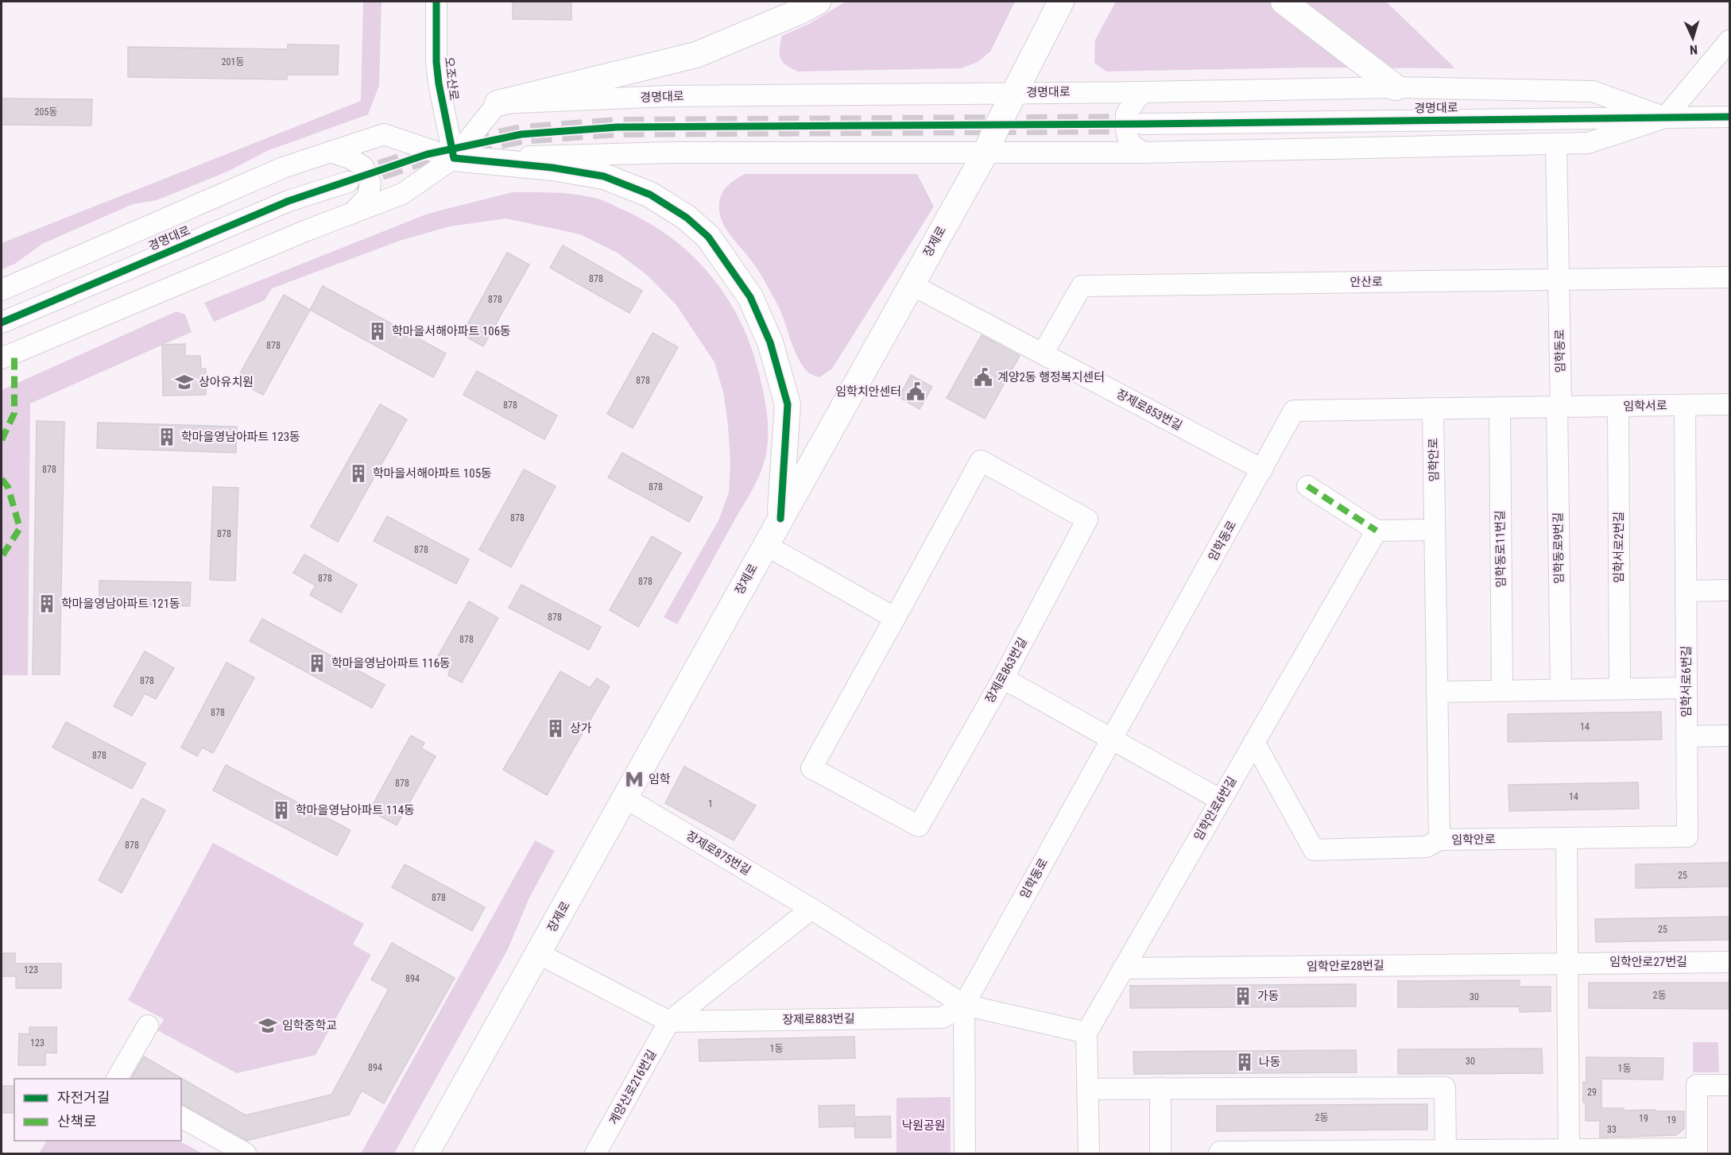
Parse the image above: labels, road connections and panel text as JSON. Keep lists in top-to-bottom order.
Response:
{
  "streets": {
    "main road": ["장제로"],
    "street": [
      "오조산로",
      "경명대로",
      "안산로",
      "임학동로",
      "임학서로",
      "장제로853번길",
      "임학안로",
      "임학서로2번길",
      "임학동로9번길",
      "임학동로11번길",
      "장제로863번길",
      "임학서로6번길",
      "임학안로6번길",
      "장제로875번길",
      "임학안로27번길",
      "임학안로28번길",
      "장제로883번길",
      "계양산로216번길"
    ]
  },
  "crossings": [
    ["오조산로", "경명대로"],
    ["경명대로", "장제로"],
    ["경명대로", "임학동로"],
    ["장제로", "장제로853번길"],
    ["장제로", "장제로875번길"],
    ["장제로", "장제로883번길"],
    ["안산로", "임학동로"],
    ["안산로", "장제로853번길"],
    ["임학동로", "임학서로"],
    ["임학동로", "장제로853번길"],
    ["임학동로", "임학안로"],
    ["임학동로", "임학동로9번길"],
    ["임학동로", "임학동로11번길"],
    ["임학동로", "장제로875번길"],
    ["임학동로", "장제로883번길"],
    ["임학서로", "임학서로2번길"],
    ["임학서로", "임학동로9번길"],
    ["임학서로", "임학서로6번길"],
    ["임학안로", "임학서로6번길"],
    ["임학안로6번길", "장제로875번길"],
    ["임학안로6번길", "임학안로28번길"],
    ["장제로875번길", "장제로883번길"],
    ["임학안로27번길", "임학안로28번길"],
    ["장제로883번길", "계양산로216번길"]
  ],
  "parks": ["낙원공원"],
  "places": {
    "building": [
      "학마을서해아파트 106동",
      "학마을영남아파트 123동",
      "학마을서해아파트 105동",
      "학마을영남아파트 121동",
      "학마을영남아파트 116동",
      "상가",
      "학마을영남아파트 114동",
      "가동",
      "나동"
    ],
    "public building": ["계양2동 행정복지센터", "임학치안센터"],
    "school or university": ["상아유치원", "임학중학교"],
    "metro station": ["임학"]
  },
  "house_numbers": [
    "201동",
    "205동",
    "878",
    "878",
    "878",
    "878",
    "878",
    "878",
    "878",
    "878",
    "878",
    "878",
    "878",
    "878",
    "878",
    "878",
    "878",
    "878",
    "14",
    "878",
    "878",
    "14",
    "1",
    "878",
    "25",
    "878",
    "25",
    "123",
    "894",
    "2동",
    "30",
    "123",
    "1동",
    "30",
    "894",
    "1동",
    "29",
    "2동",
    "19",
    "19",
    "33"
  ],
  "legend": ["자전거길", "산책로"],
  "north": "bottom"
}
